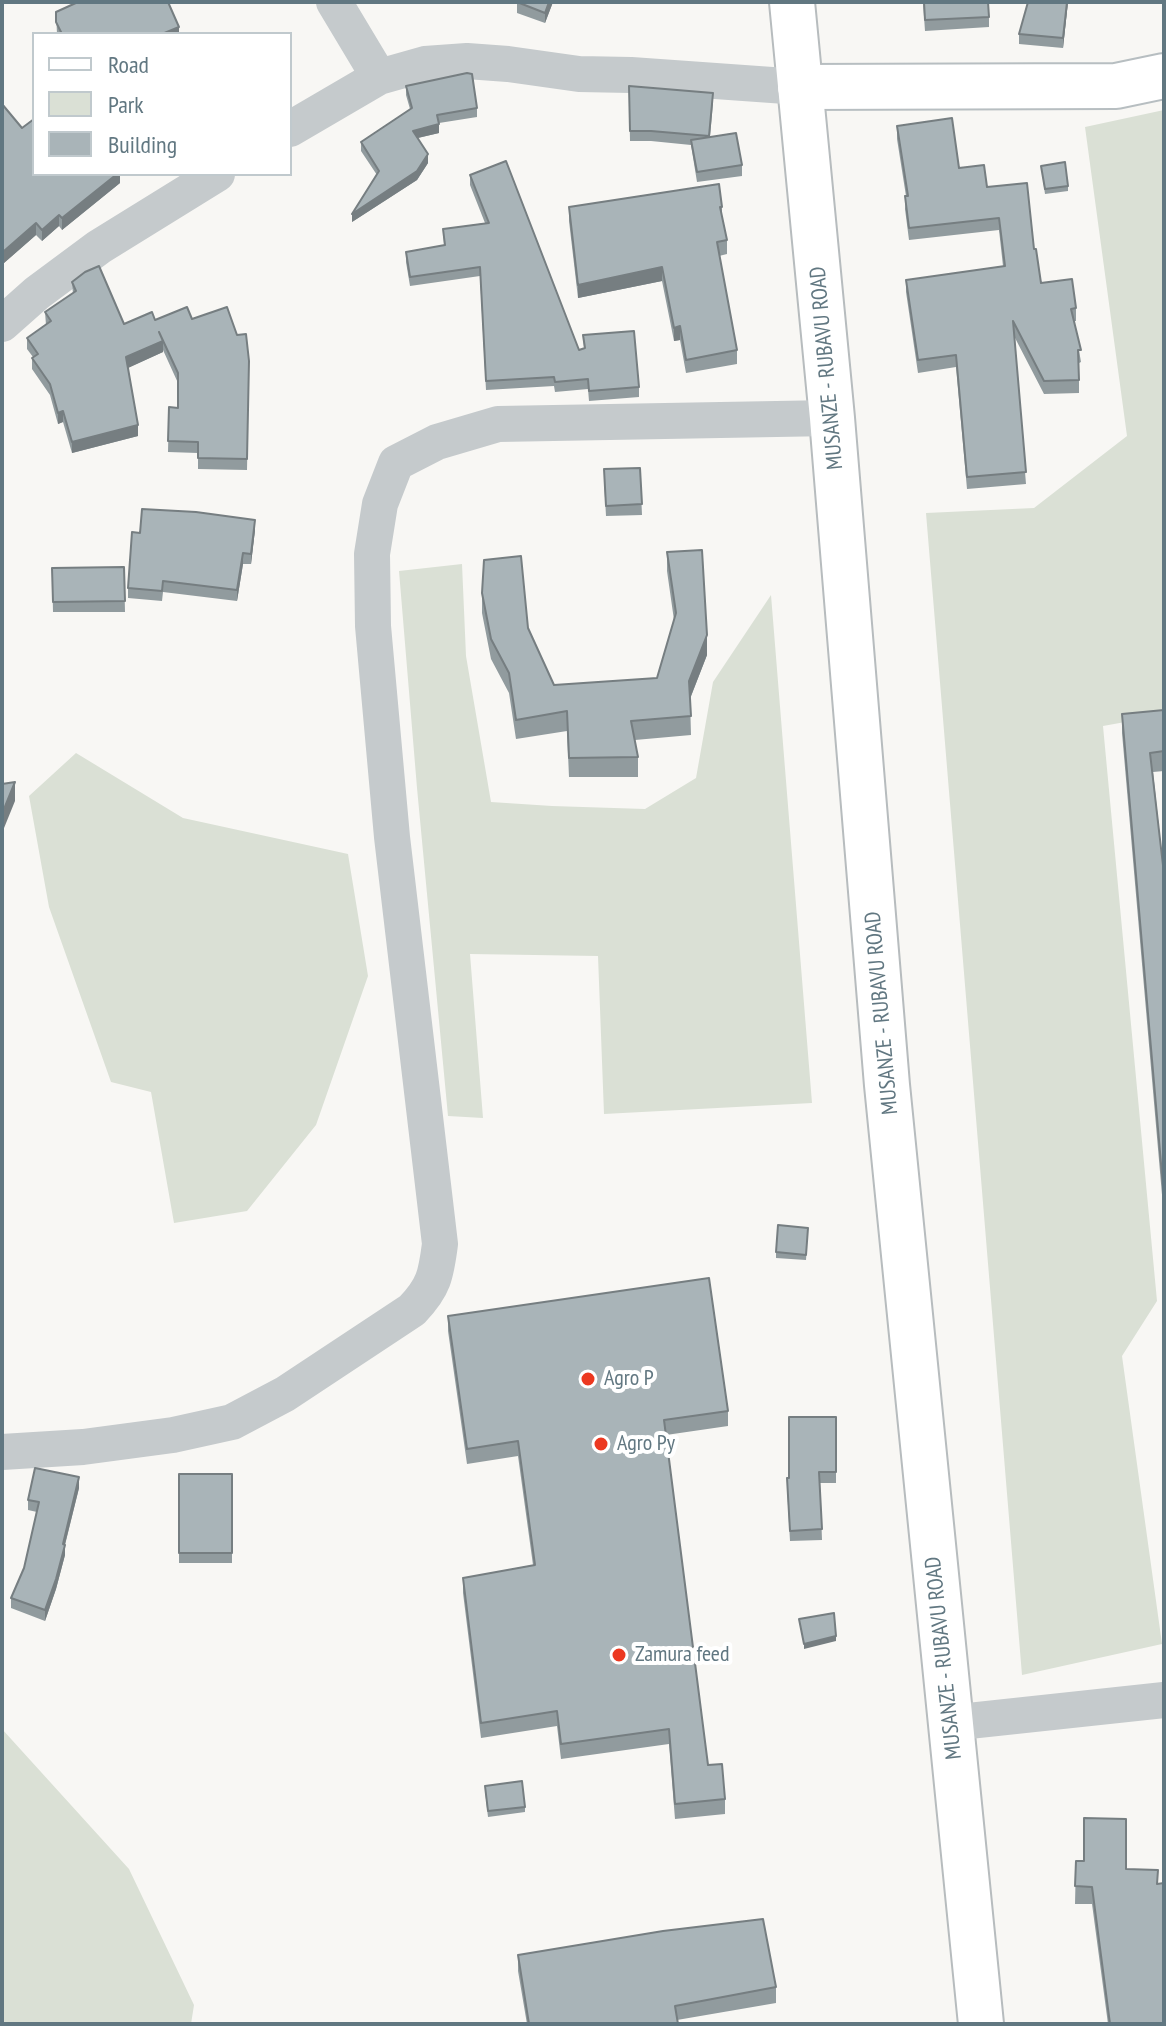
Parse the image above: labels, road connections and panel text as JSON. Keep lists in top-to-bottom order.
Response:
{
  "streets": {
    "main road": ["MUSANZE - RUBAVU ROAD"]
  },
  "places": ["Agro P", "Agro Py", "Zamura feed"],
  "legend": ["Road", "Park", "Building"]
}
